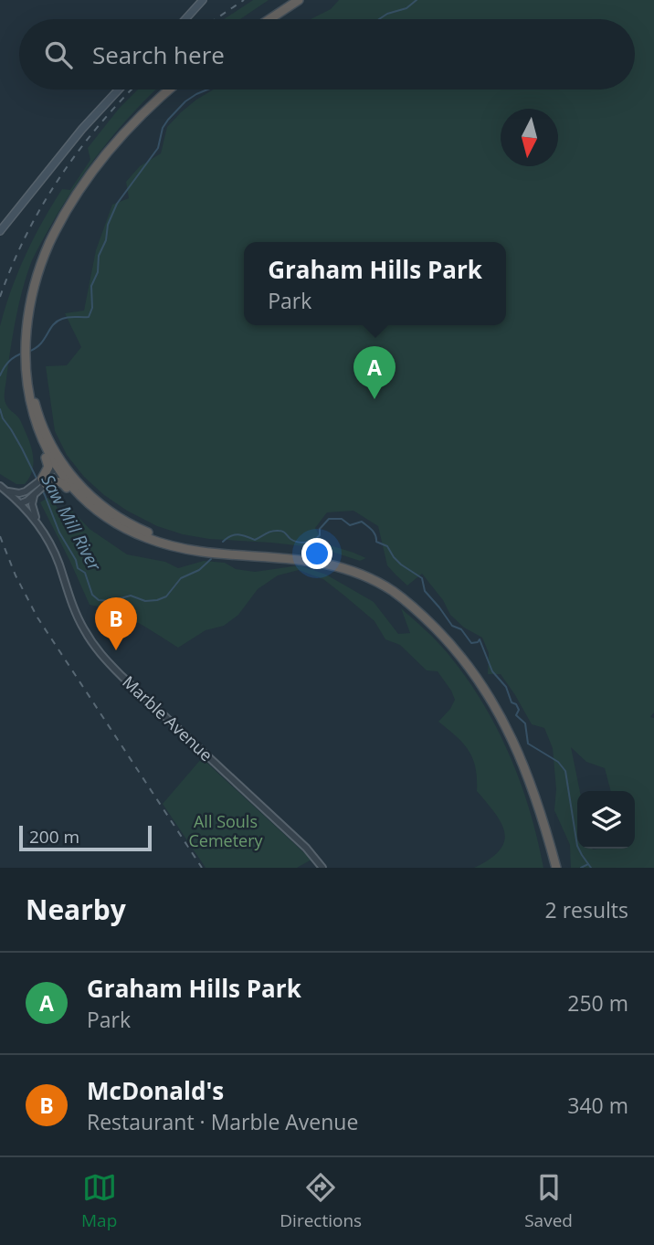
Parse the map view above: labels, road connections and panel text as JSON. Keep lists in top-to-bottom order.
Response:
{
  "streets": {
    "street": ["Marble Avenue"]
  },
  "water": ["Saw Mill River"],
  "parks": ["All Souls Cemetery"],
  "scale_bar": "200 m",
  "north": "bottom",
  "page": {
    "search": "Search here",
    "popup": ["Graham Hills Park", "Park"],
    "pins": ["A", "B"],
    "scale": "200 m",
    "heading": ["Nearby", "2 results"],
    "list": [
      {
        "mark": "A",
        "name": "Graham Hills Park",
        "note": "Park",
        "value": "250 m"
      },
      {
        "mark": "B",
        "name": "McDonald's",
        "note": "Restaurant · Marble Avenue",
        "value": "340 m"
      }
    ],
    "nav": ["Map", "Directions", "Saved"]
  }
}
